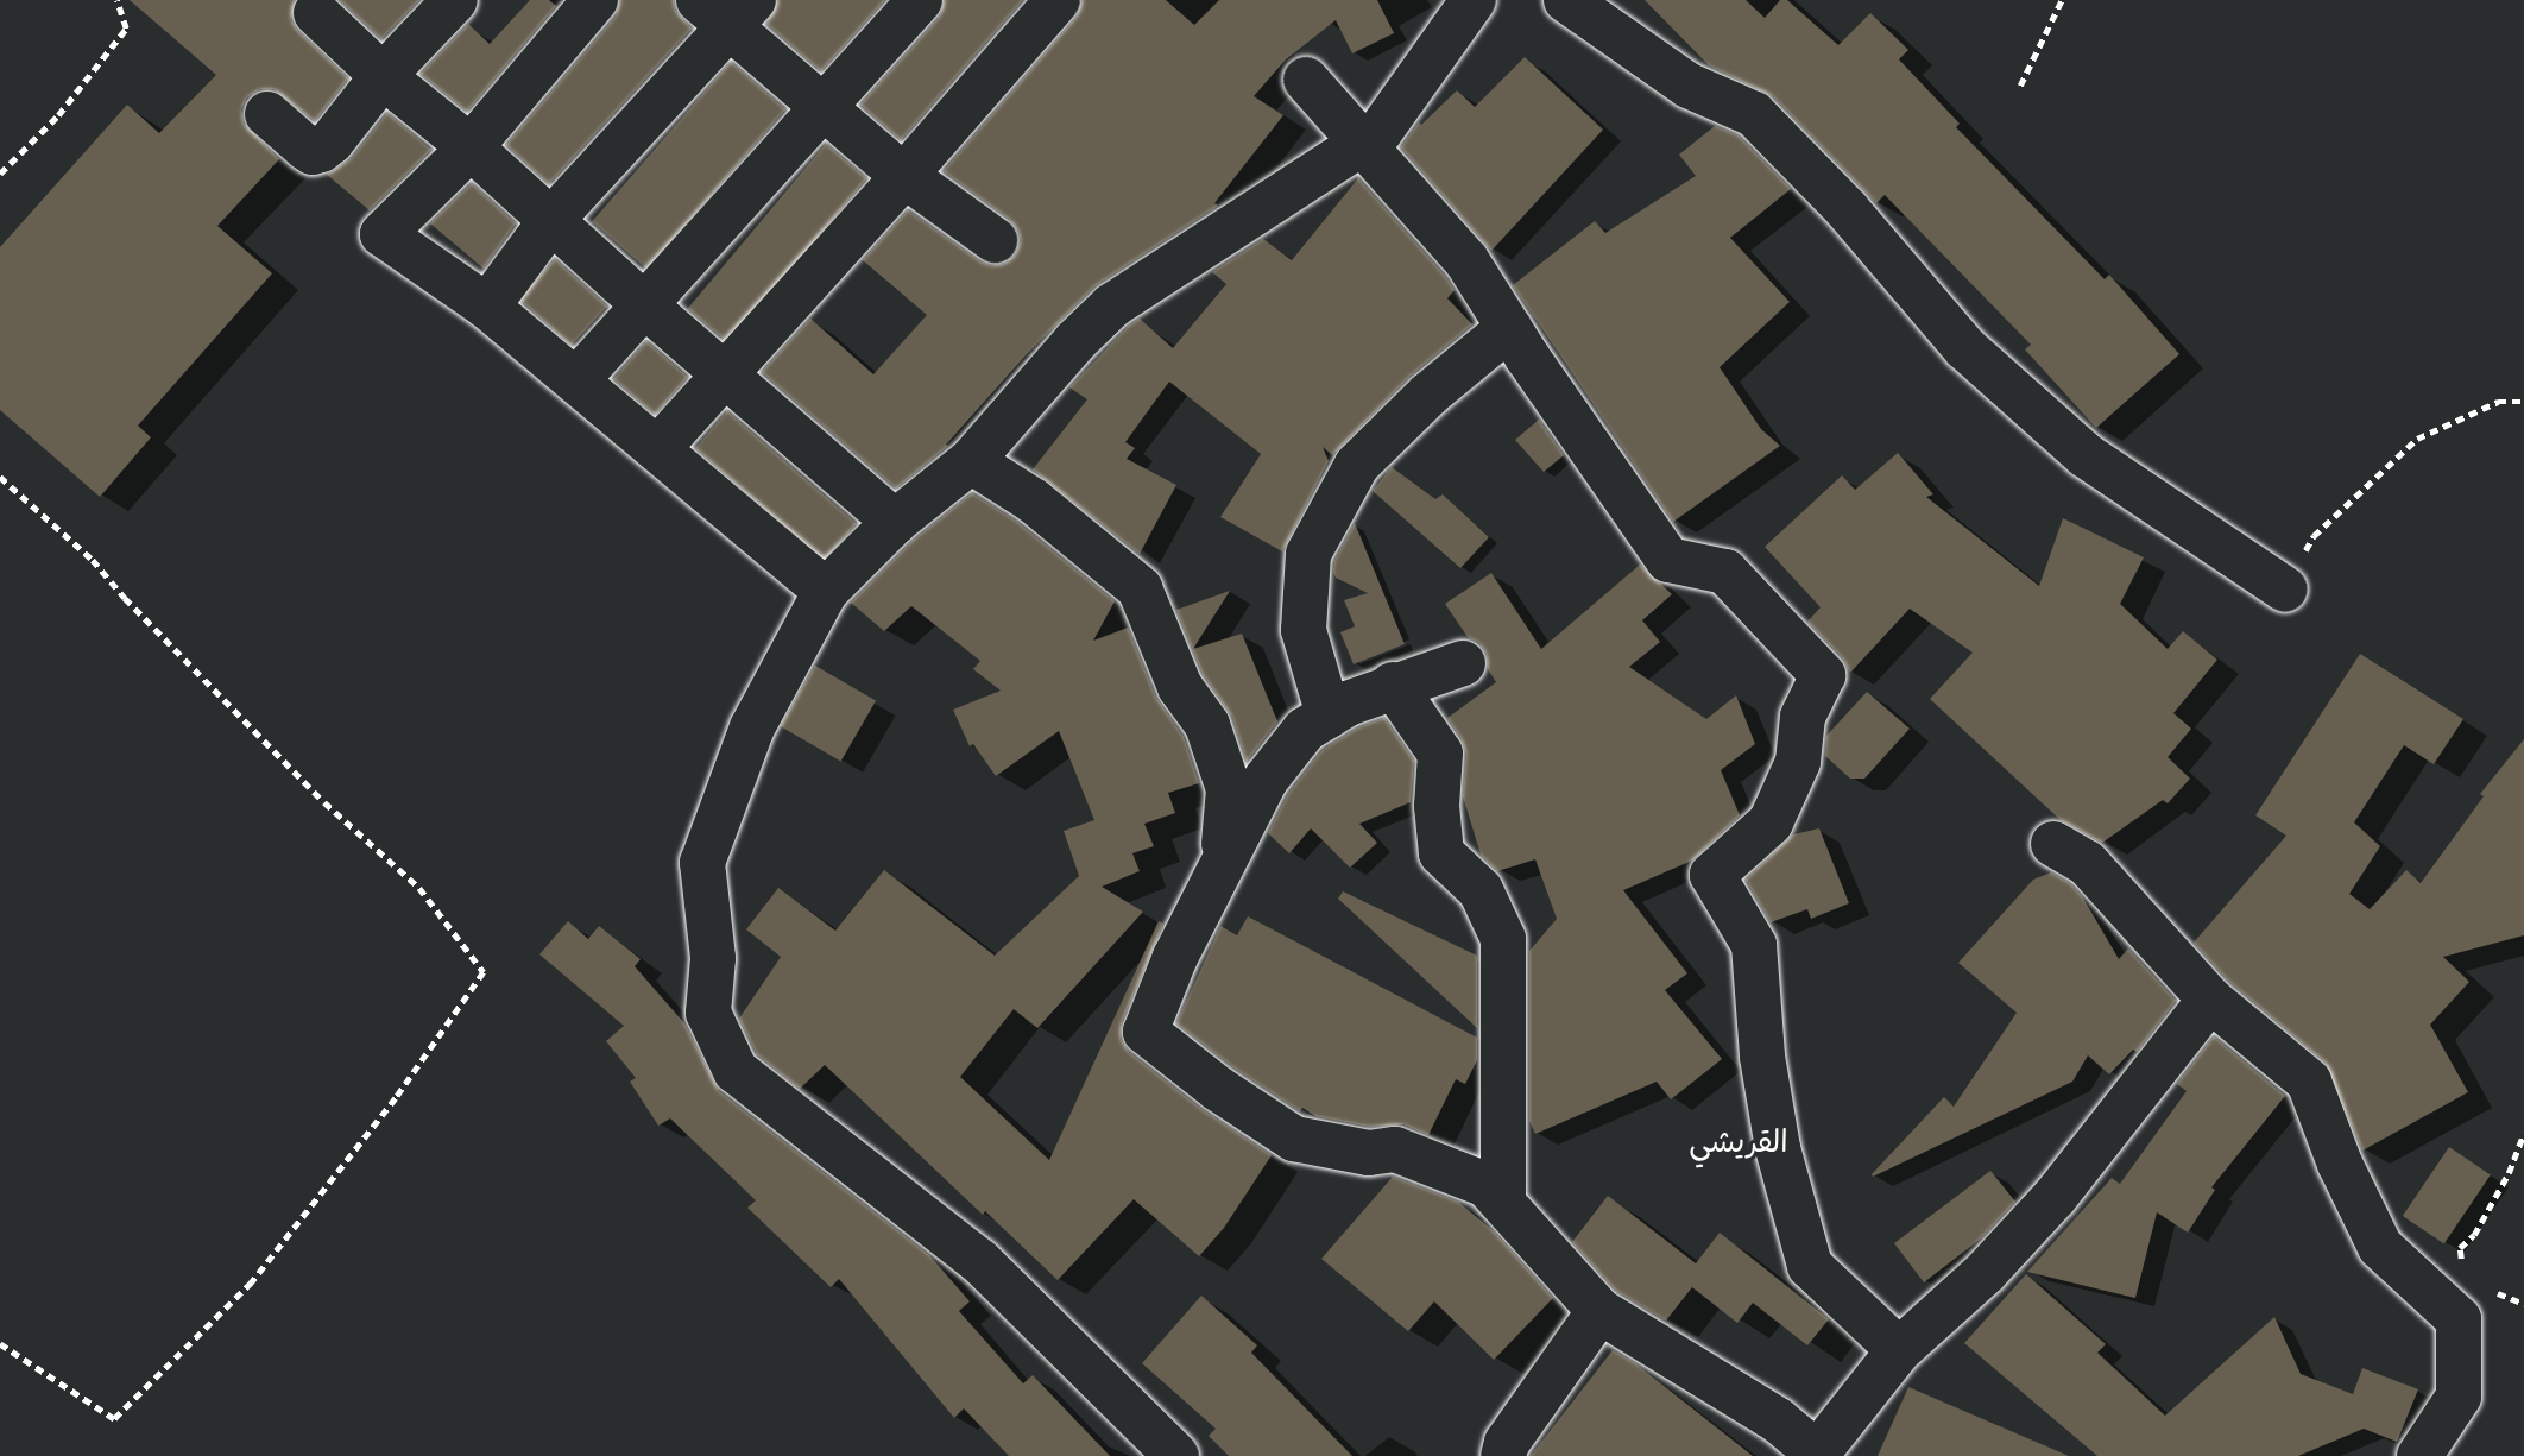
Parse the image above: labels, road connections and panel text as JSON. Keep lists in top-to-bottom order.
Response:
{
  "districts": ["القريشي"]
}
